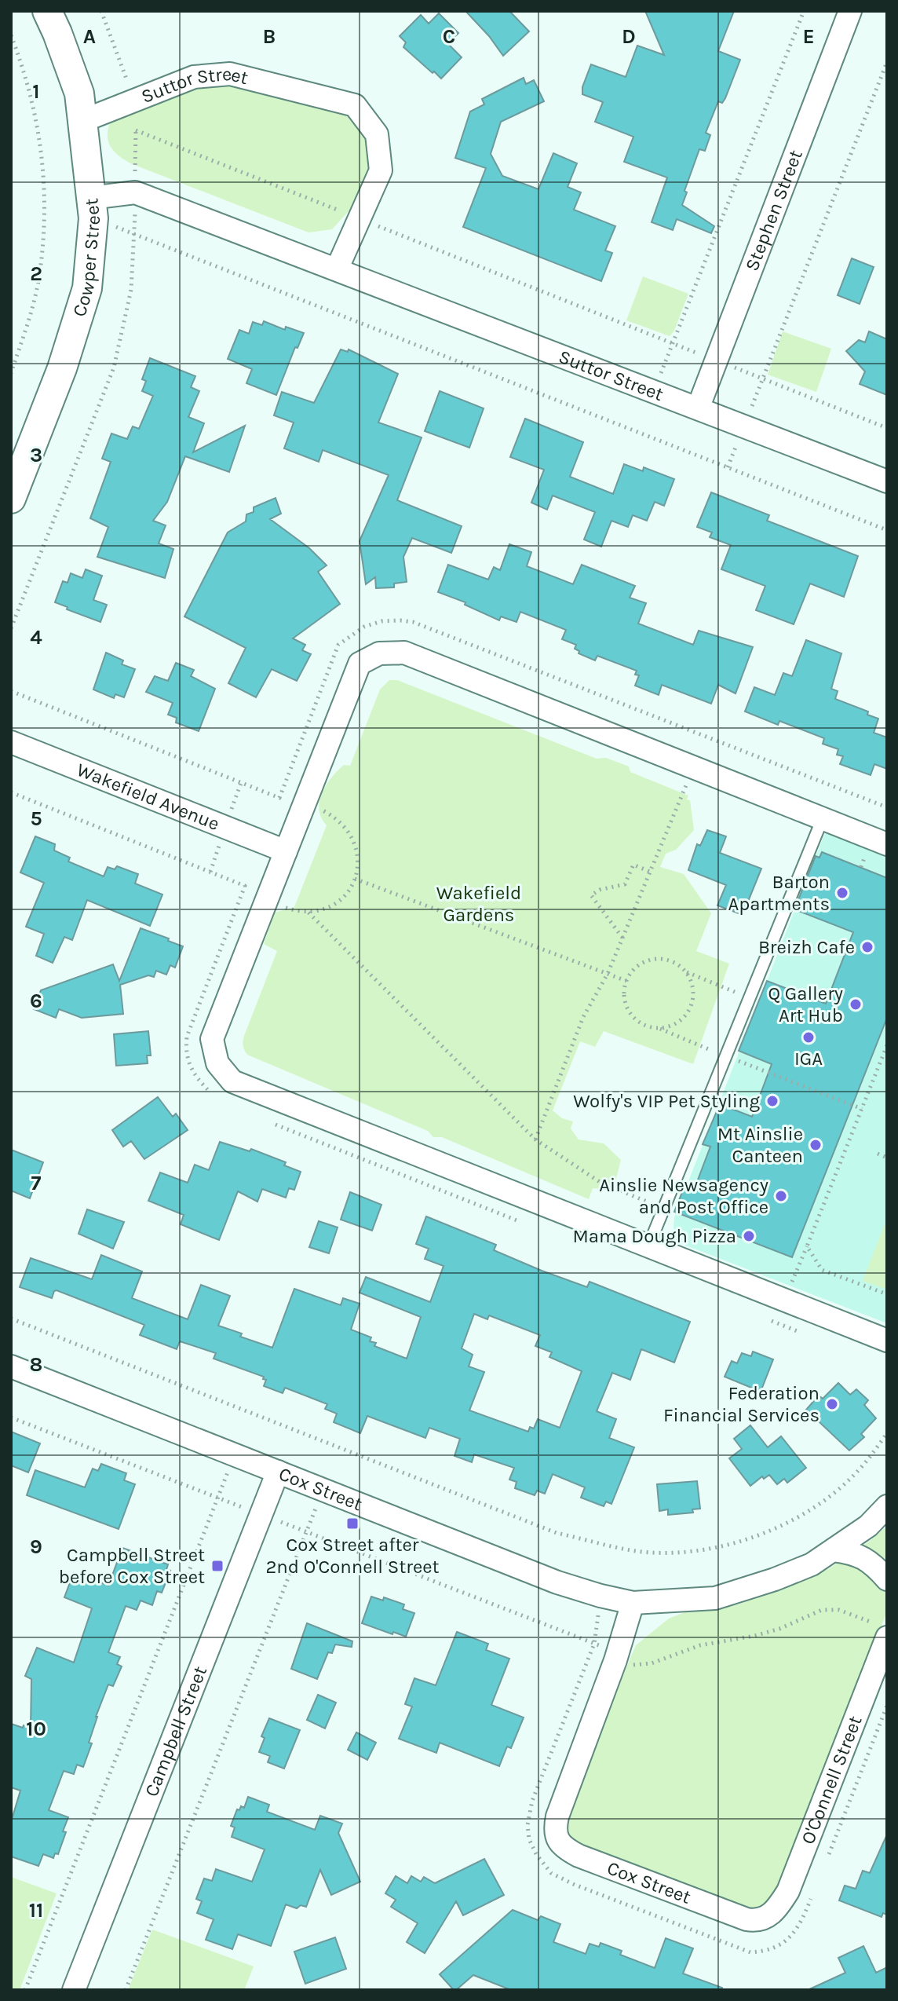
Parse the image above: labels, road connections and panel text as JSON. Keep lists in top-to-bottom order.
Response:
{
  "streets": {
    "street": [
      "Suttor Street",
      "Stephen Street",
      "Cowper Street",
      "Wakefield Avenue",
      "Cox Street",
      "Campbell Street",
      "O'Connell Street"
    ]
  },
  "crossings": [
    ["Suttor Street", "Stephen Street"],
    ["Suttor Street", "Cowper Street"],
    ["Cox Street", "Campbell Street"],
    ["Cox Street", "O'Connell Street"]
  ],
  "parks": ["Wakefield Gardens"],
  "places": {
    "other": [
      "Barton Apartments",
      "Breizh Cafe",
      "Q Gallery Art Hub",
      "IGA",
      "Wolfy's VIP Pet Styling",
      "Mt Ainslie Canteen",
      "Ainslie Newsagency and Post Office",
      "Mama Dough Pizza",
      "Federation Financial Services"
    ],
    "transit": ["Cox Street after 2nd O'Connell Street", "Campbell Street before Cox Street"]
  },
  "grid": {
    "columns": [
      "A",
      "B",
      "C",
      "D",
      "E"
    ],
    "rows": [
      "1",
      "2",
      "3",
      "4",
      "5",
      "6",
      "7",
      "8",
      "9",
      "10",
      "11"
    ]
  }
}
